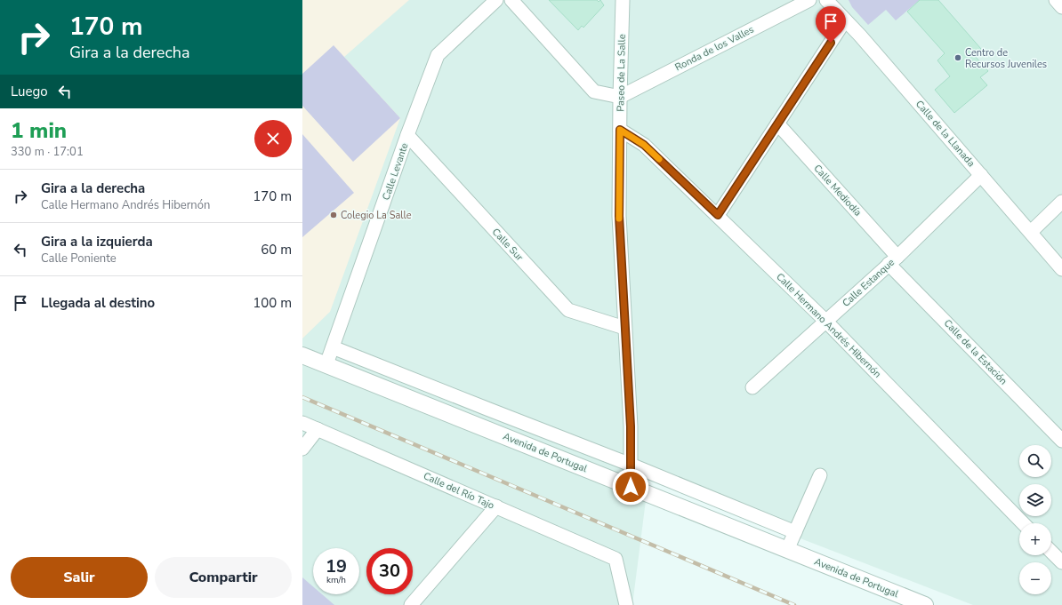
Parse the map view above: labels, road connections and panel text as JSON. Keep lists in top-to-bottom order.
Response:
{
  "streets": {
    "street": [
      "Ronda de los Valles",
      "Paseo de La Salle",
      "Calle de la Llanada",
      "Calle Levante",
      "Calle Mediodía",
      "Calle Sur",
      "Calle Estanque",
      "Calle Hermano Andrés Hibernón",
      "Calle de la Estación",
      "Avenida de Portugal",
      "Calle del Río Tajo"
    ]
  },
  "crossings": [
    ["Ronda de los Valles", "Paseo de La Salle"],
    ["Paseo de La Salle", "Calle Sur"],
    ["Paseo de La Salle", "Calle Hermano Andrés Hibernón"],
    ["Paseo de La Salle", "Avenida de Portugal"],
    ["Calle de la Llanada", "Calle Estanque"],
    ["Calle Levante", "Calle Sur"],
    ["Calle Levante", "Avenida de Portugal"],
    ["Calle Mediodía", "Calle Estanque"],
    ["Calle Mediodía", "Calle de la Estación"],
    ["Calle Estanque", "Calle Hermano Andrés Hibernón"],
    ["Calle Estanque", "Calle de la Estación"]
  ],
  "places": ["Centro de Recursos Juveniles", "Colegio La Salle"],
  "page": {
    "turn": ["170 m", "Gira a la derecha"],
    "then": "Luego",
    "heading": ["1 min", "330 m · 17:01"],
    "list": [
      {
        "name": "Gira a la derecha",
        "note": "Calle Hermano Andrés Hibernón",
        "value": "170 m"
      },
      {
        "name": "Gira a la izquierda",
        "note": "Calle Poniente",
        "value": "60 m"
      },
      {
        "name": "Llegada al destino",
        "value": "100 m"
      }
    ],
    "map_buttons": ["+", "−"],
    "speed": "19 km/h",
    "limit": "30",
    "buttons": ["Salir", "Compartir"]
  }
}
